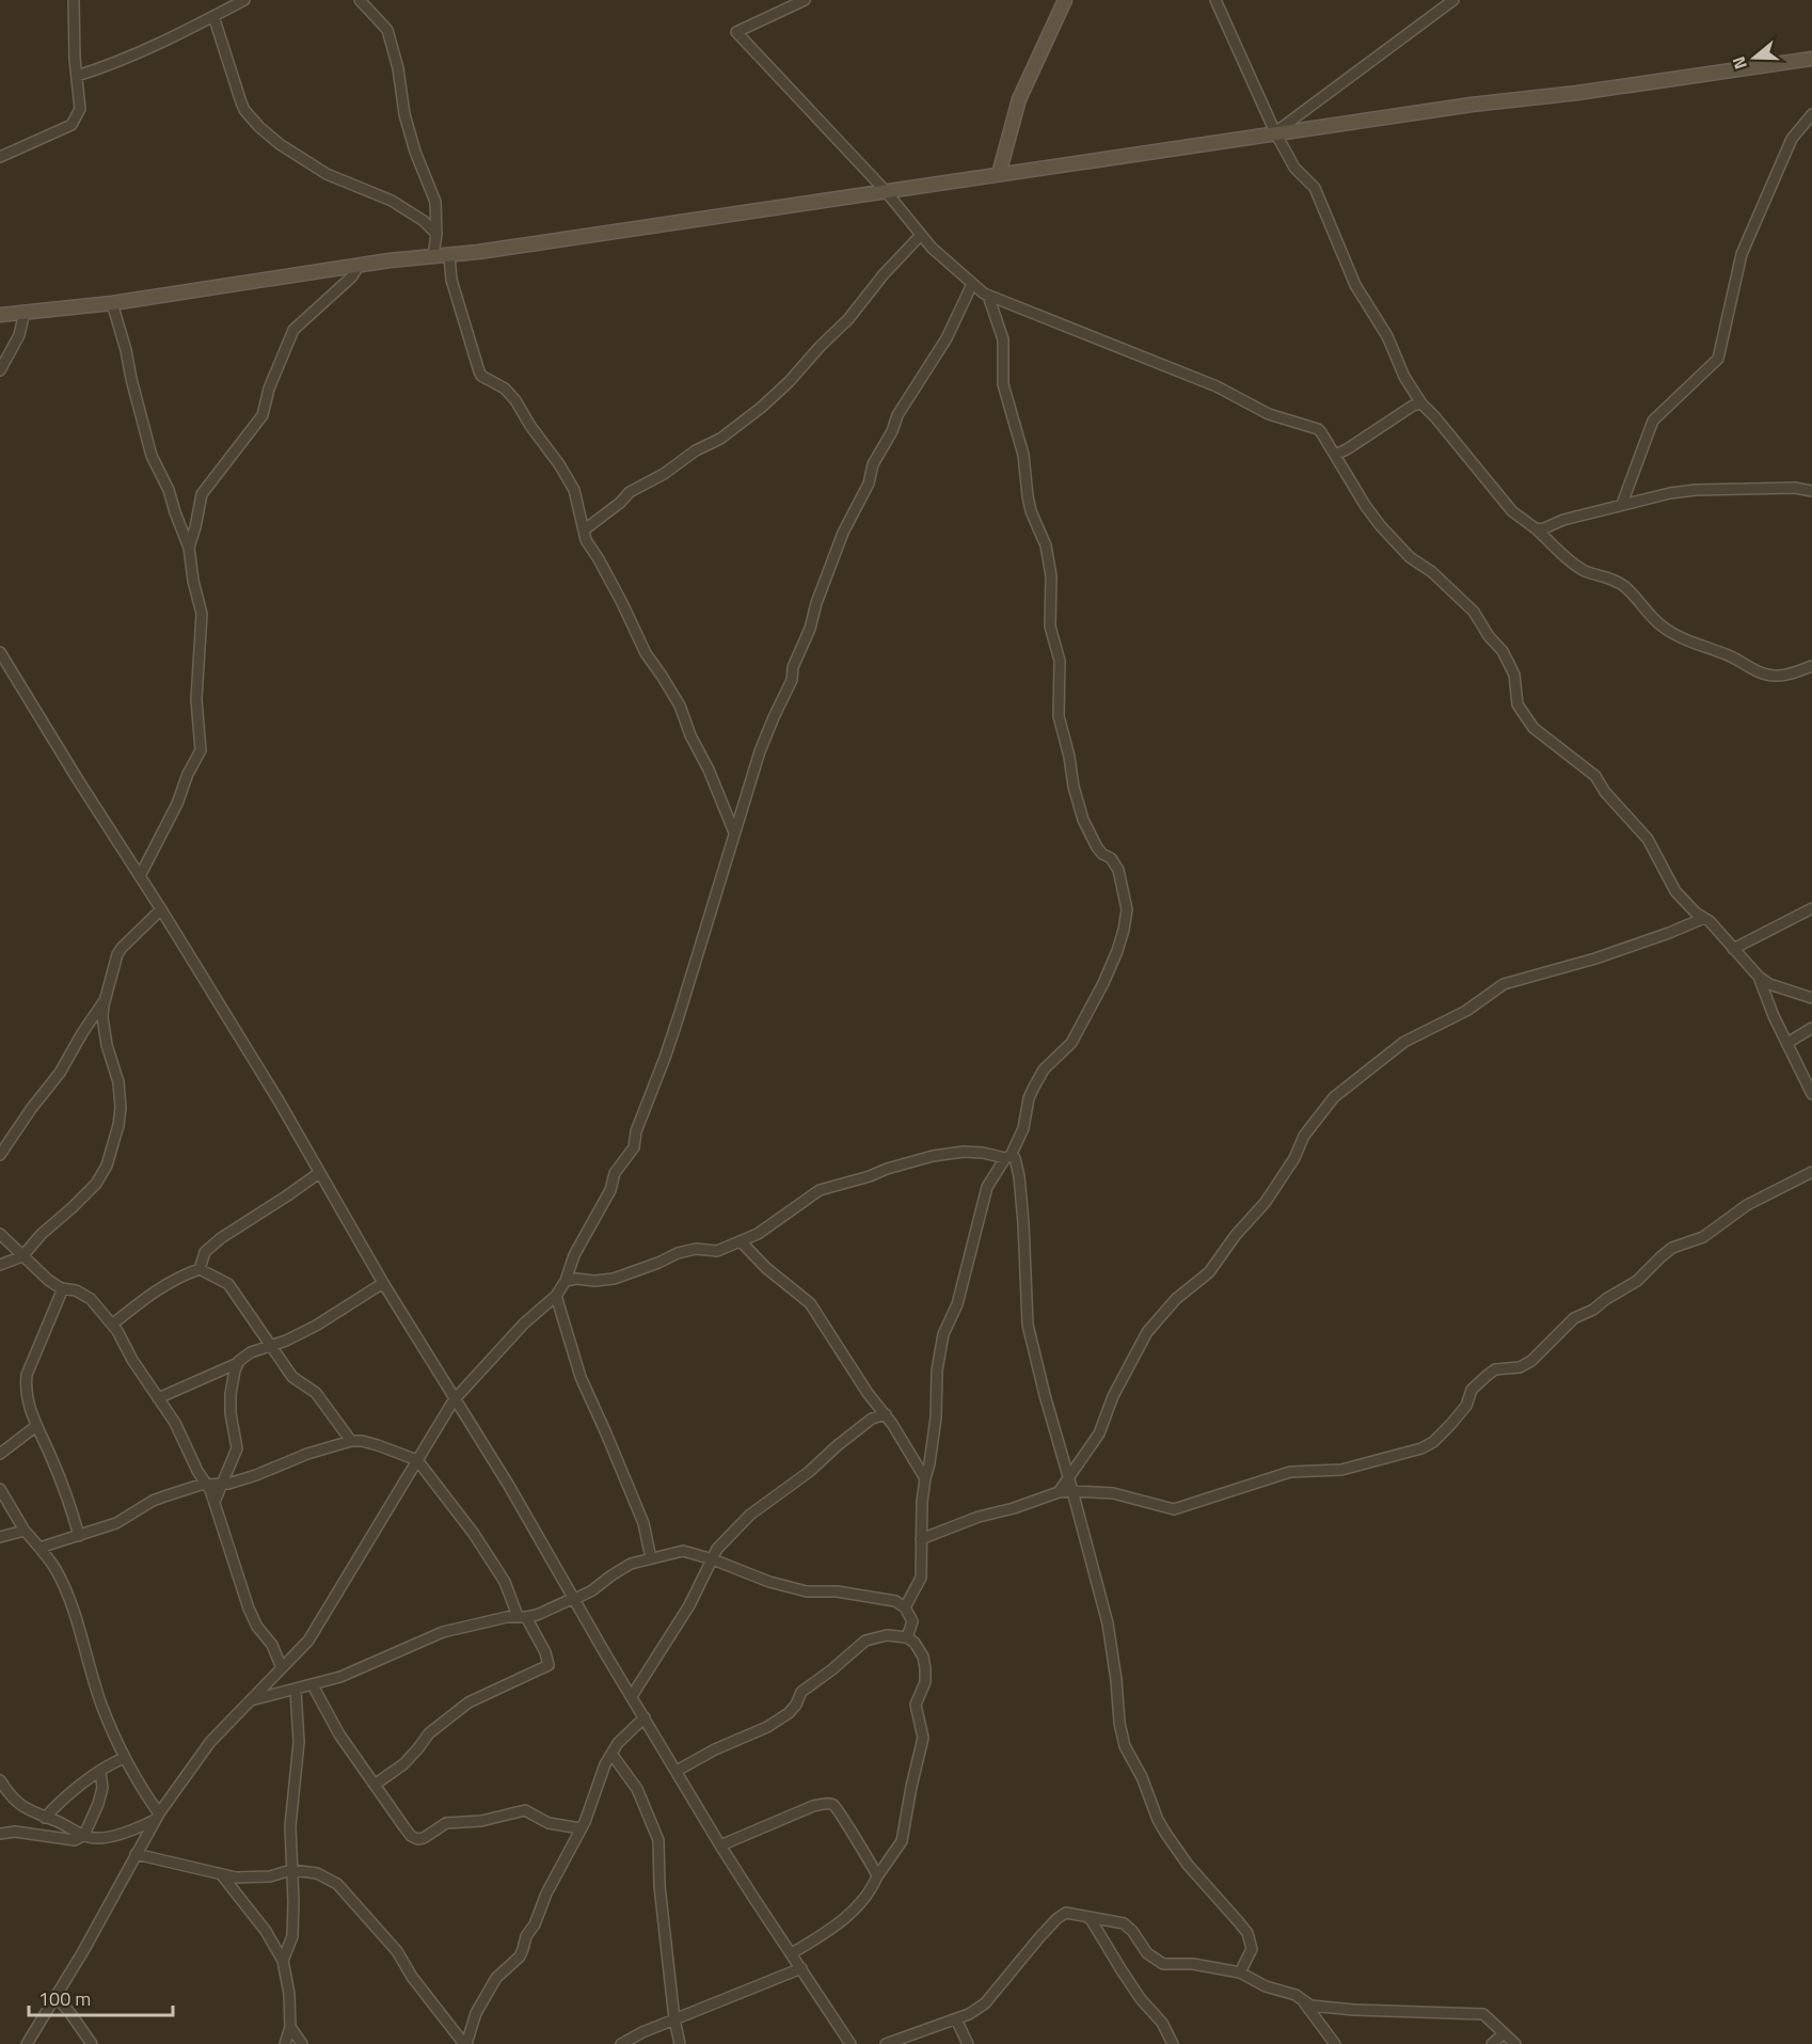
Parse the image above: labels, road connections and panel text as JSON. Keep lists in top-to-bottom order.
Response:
{
  "scale_bar": "100 m",
  "north": "left"
}
